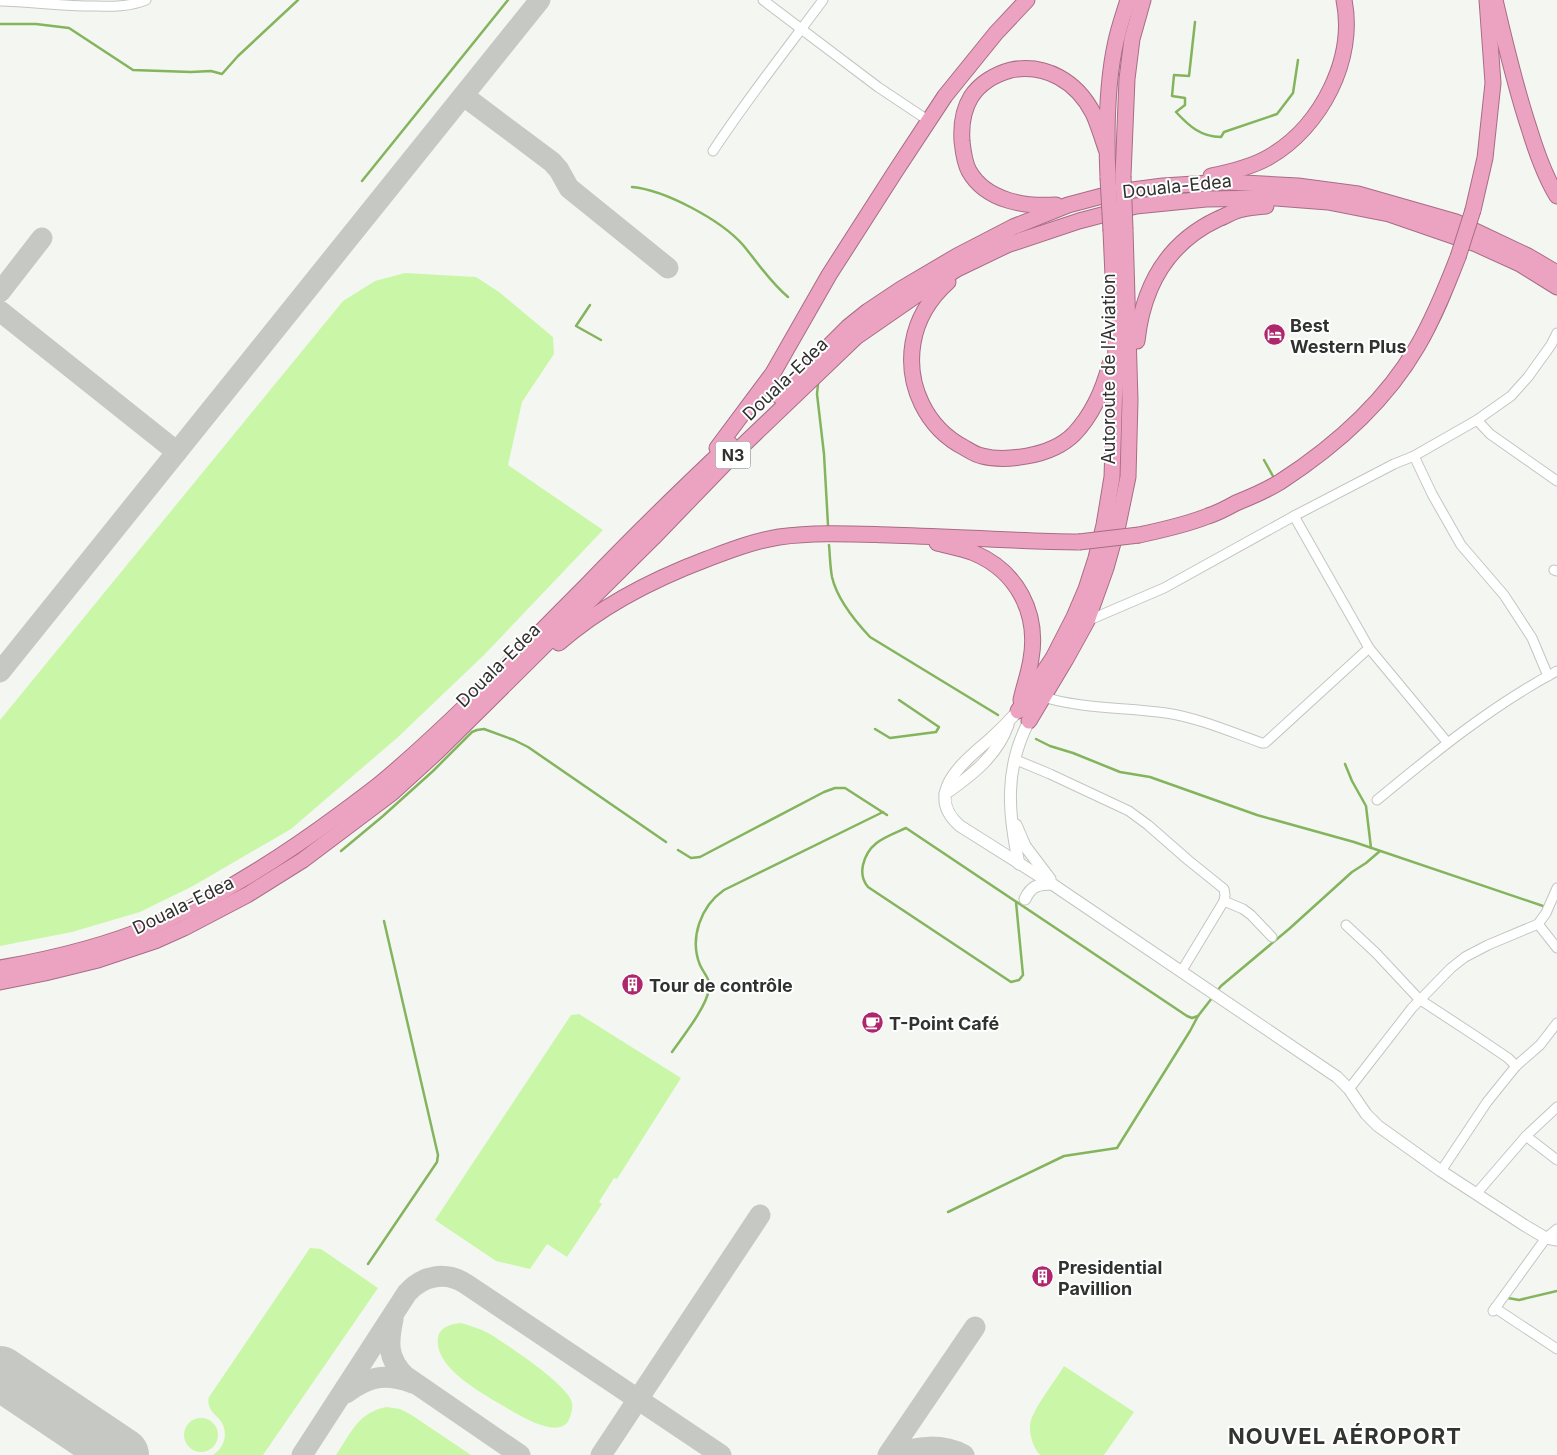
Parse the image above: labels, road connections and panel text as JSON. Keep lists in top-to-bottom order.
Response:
{
  "streets": {
    "highway": ["Douala-Edea", "Autoroute de l'Aviation", "N3"]
  },
  "districts": ["NOUVEL AÉROPORT"],
  "places": {
    "hotel": ["Best Western Plus"],
    "building": ["Tour de contrôle", "Presidential Pavillion"],
    "cafe": ["T-Point Café"]
  }
}
